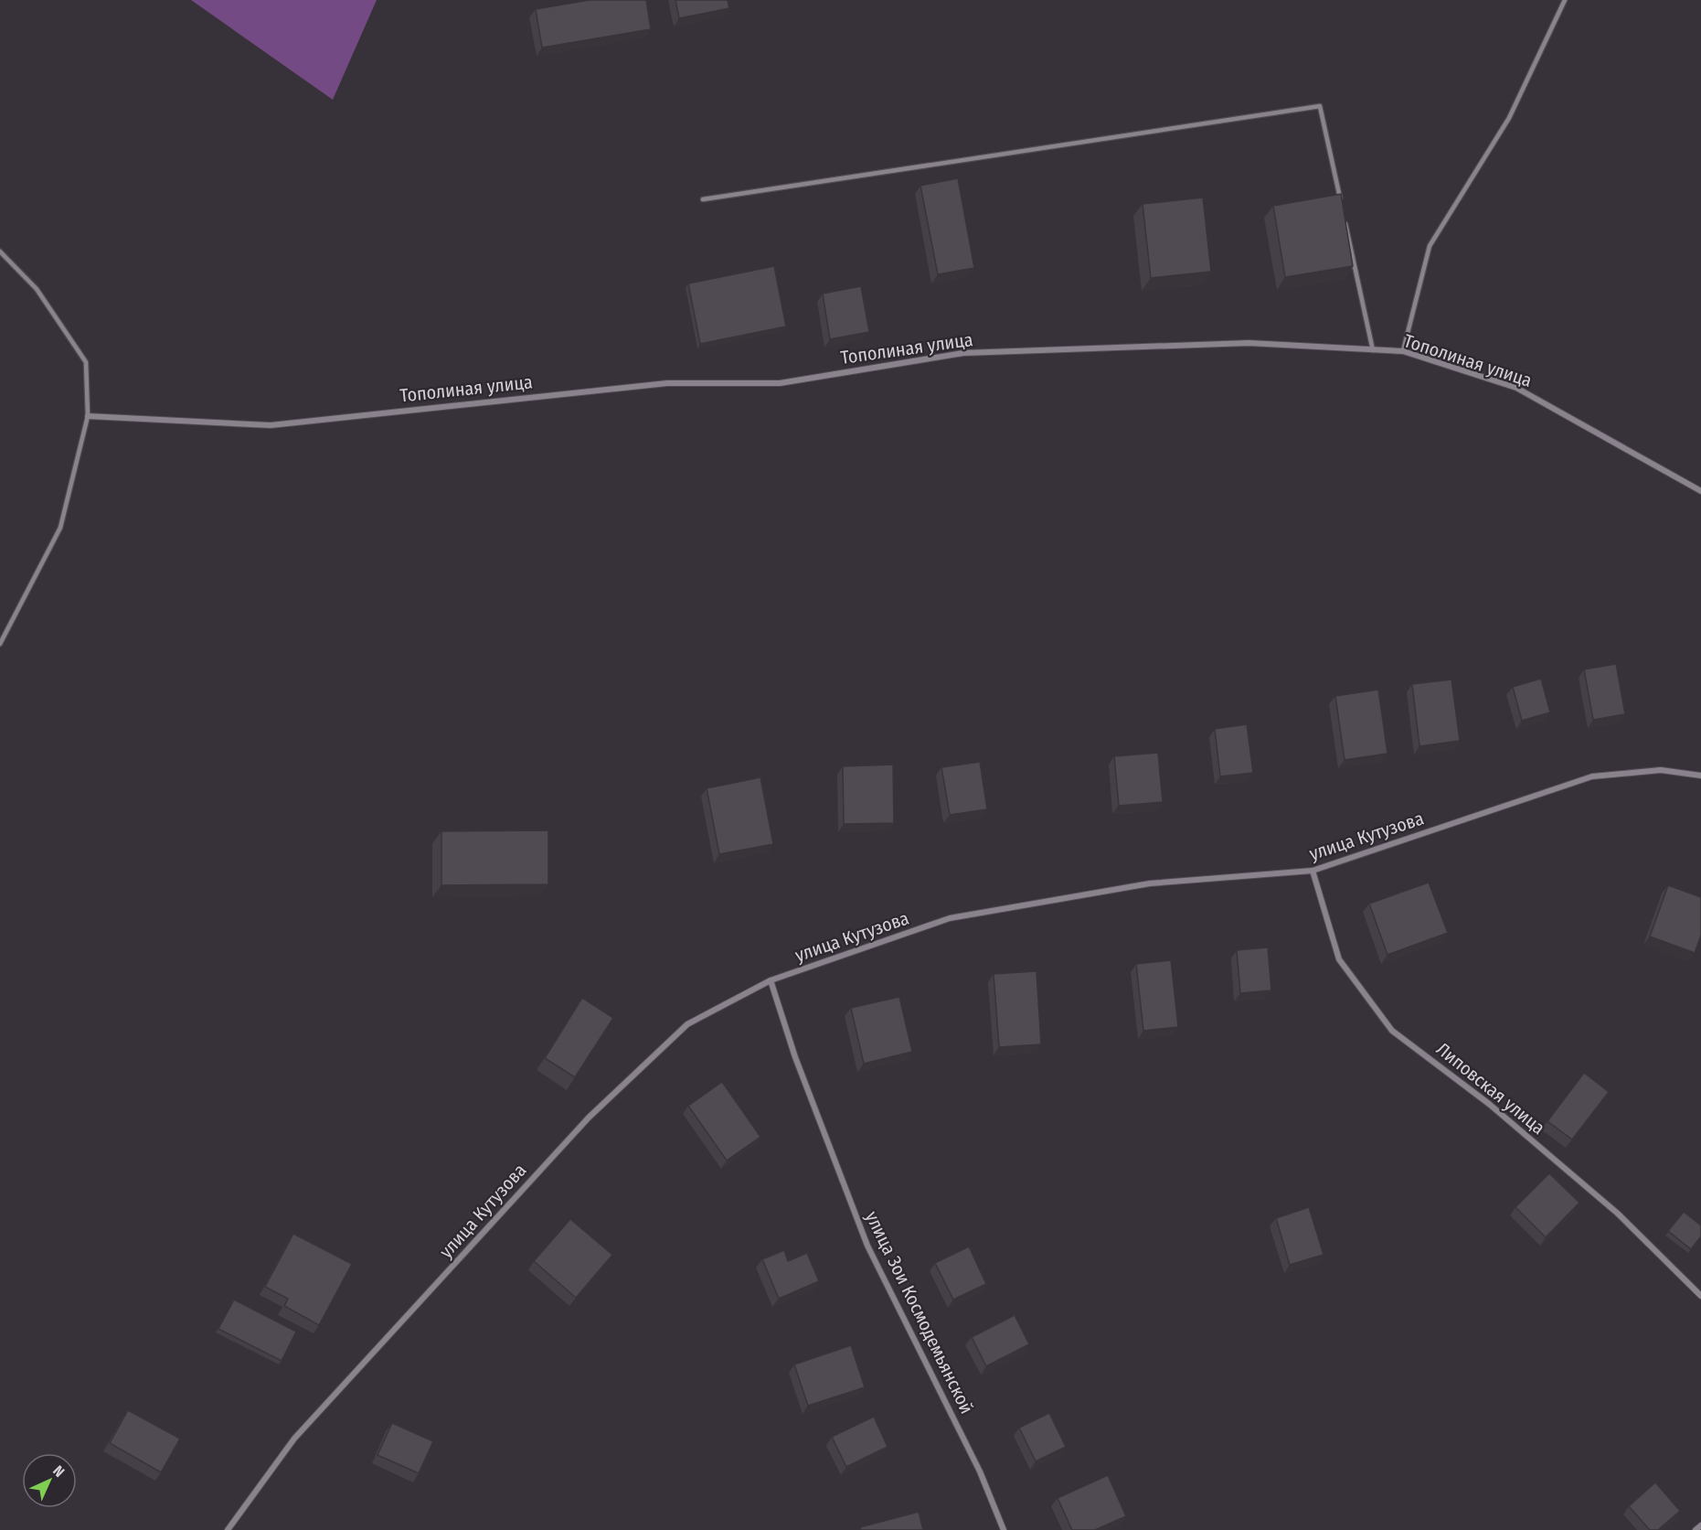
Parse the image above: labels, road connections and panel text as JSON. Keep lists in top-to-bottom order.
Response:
{
  "streets": {
    "street": [
      "Тополиная улица",
      "улица Кутузова",
      "Липовская улица",
      "улица Зои Космодемьянской"
    ]
  },
  "crossings": [
    ["улица Кутузова", "Липовская улица"],
    ["улица Кутузова", "улица Зои Космодемьянской"]
  ],
  "north": "top right"
}
